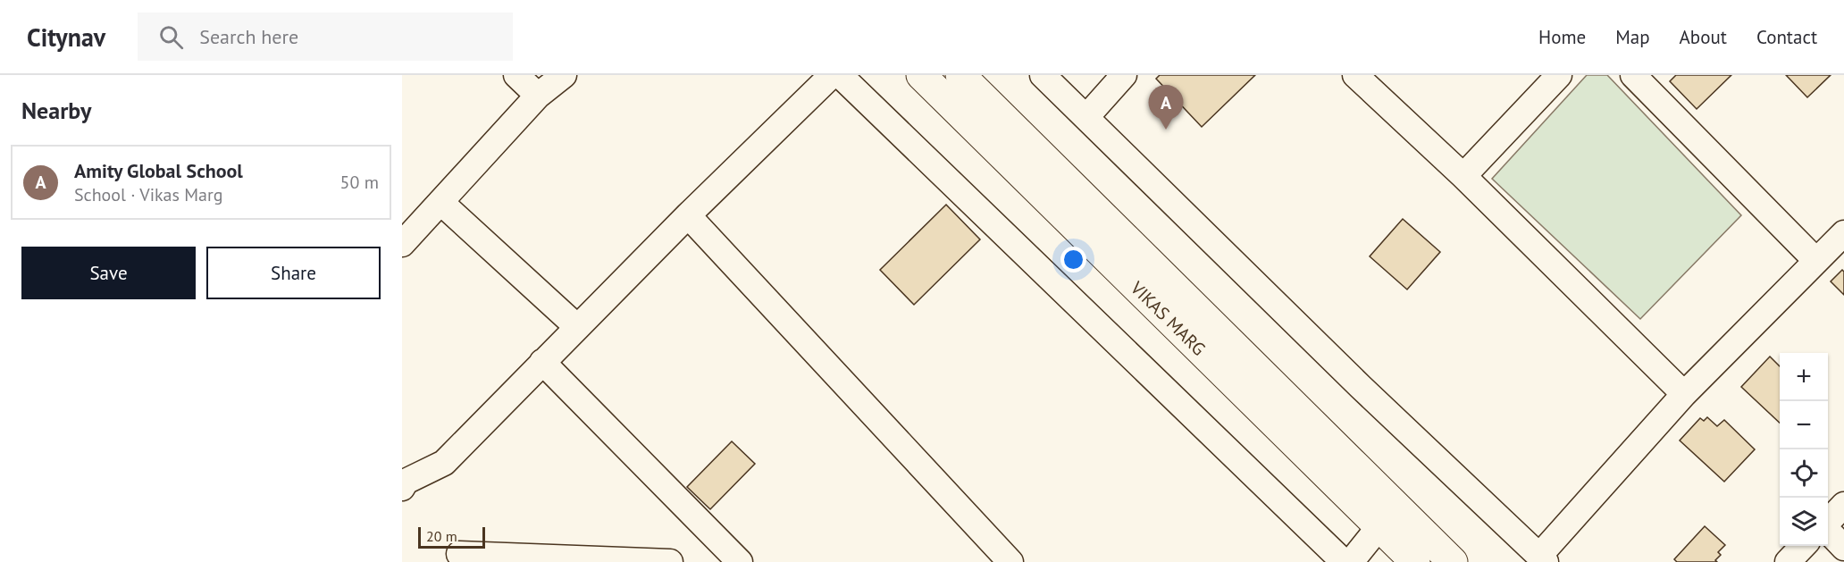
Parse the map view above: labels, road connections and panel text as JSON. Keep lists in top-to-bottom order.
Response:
{
  "streets": {
    "main road": ["VIKAS MARG"]
  },
  "scale_bar": "20 m",
  "page": {
    "header": "Citynav",
    "search": "Search here",
    "nav": [
      "Home",
      "Map",
      "About",
      "Contact"
    ],
    "heading": "Nearby",
    "pins": "A",
    "list": [
      {
        "mark": "A",
        "name": "Amity Global School",
        "note": "School · Vikas Marg",
        "value": "50 m"
      }
    ],
    "buttons": ["Save", "Share"],
    "map_buttons": ["+", "−"],
    "scale": "20 m"
  }
}
